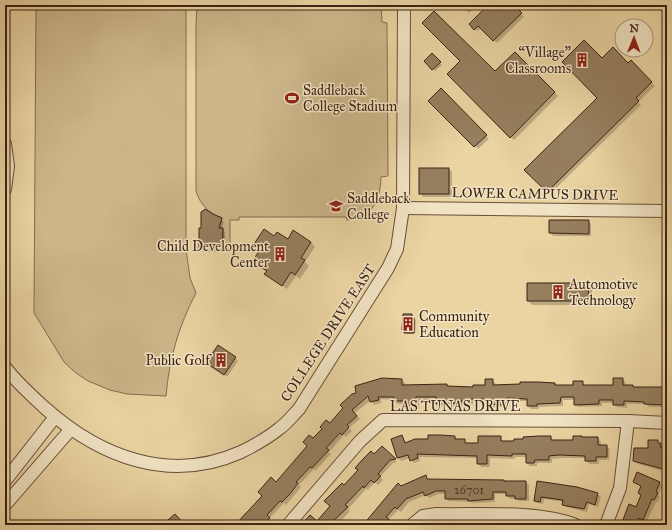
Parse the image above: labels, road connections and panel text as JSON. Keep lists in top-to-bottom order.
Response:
{
  "streets": {
    "street": ["LOWER CAMPUS DRIVE", "COLLEGE DRIVE EAST", "LAS TUNAS DRIVE"]
  },
  "crossings": [
    ["LOWER CAMPUS DRIVE", "COLLEGE DRIVE EAST"]
  ],
  "places": {
    "building": [
      "“Village” Classrooms",
      "Child Development Center",
      "Automotive Technology",
      "Community Education",
      "Public Golf"
    ],
    "sports": ["Saddleback College Stadium"],
    "school or university": ["Saddleback College"]
  },
  "house_numbers": ["26701"],
  "north": "top"
}
